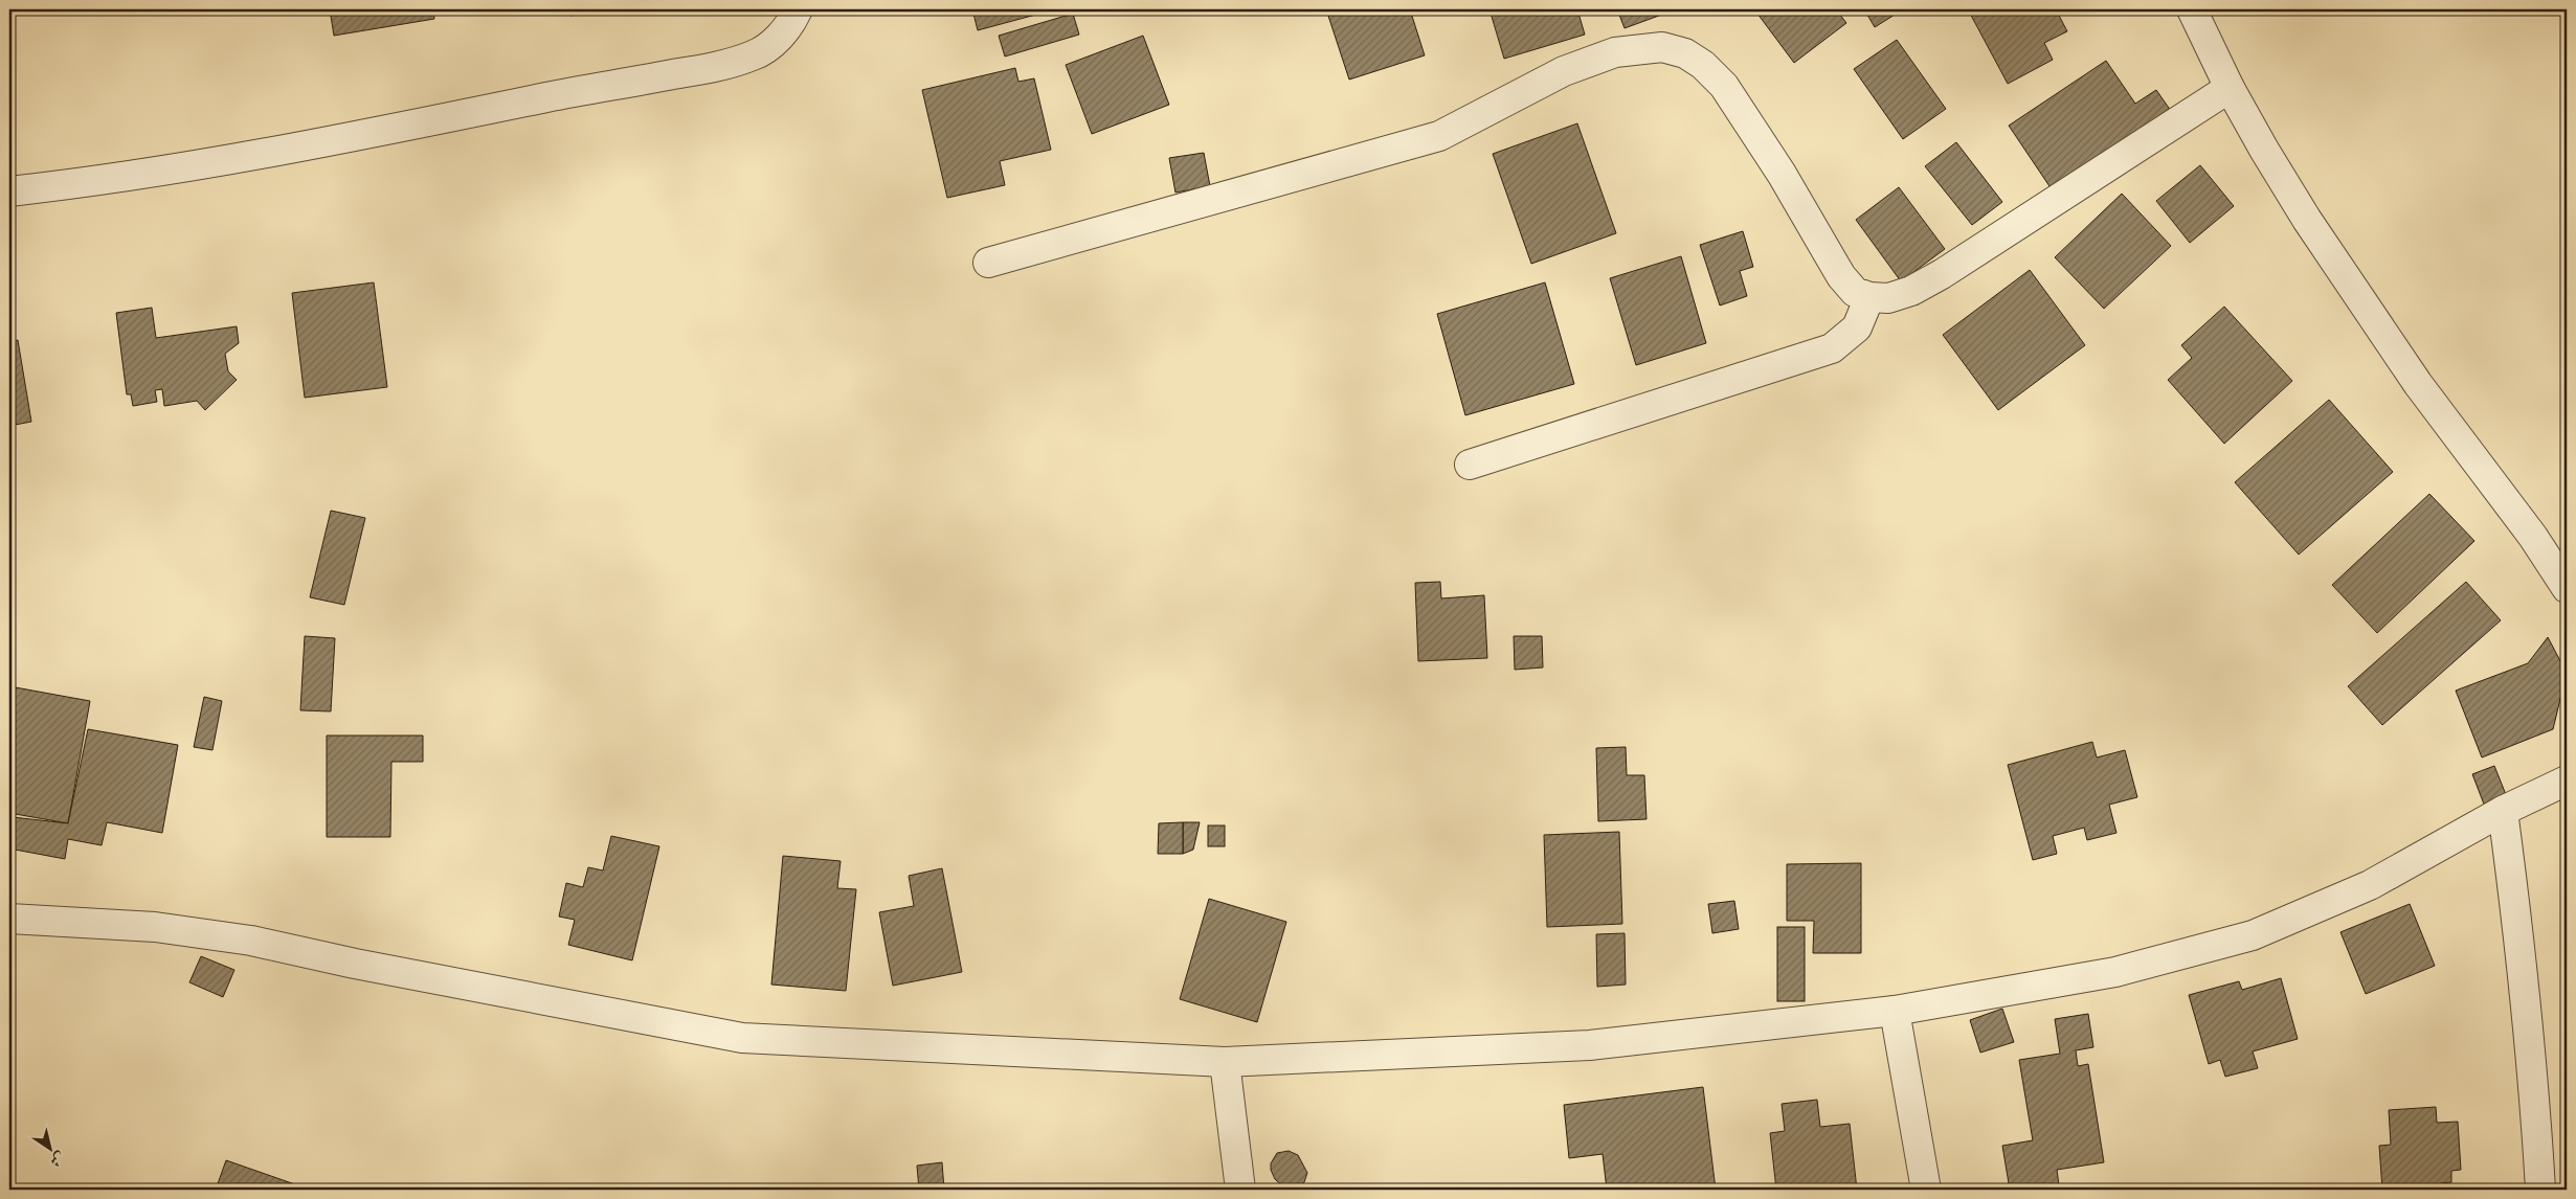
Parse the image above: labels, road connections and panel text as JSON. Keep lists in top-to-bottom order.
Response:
{
  "north": "bottom right"
}
